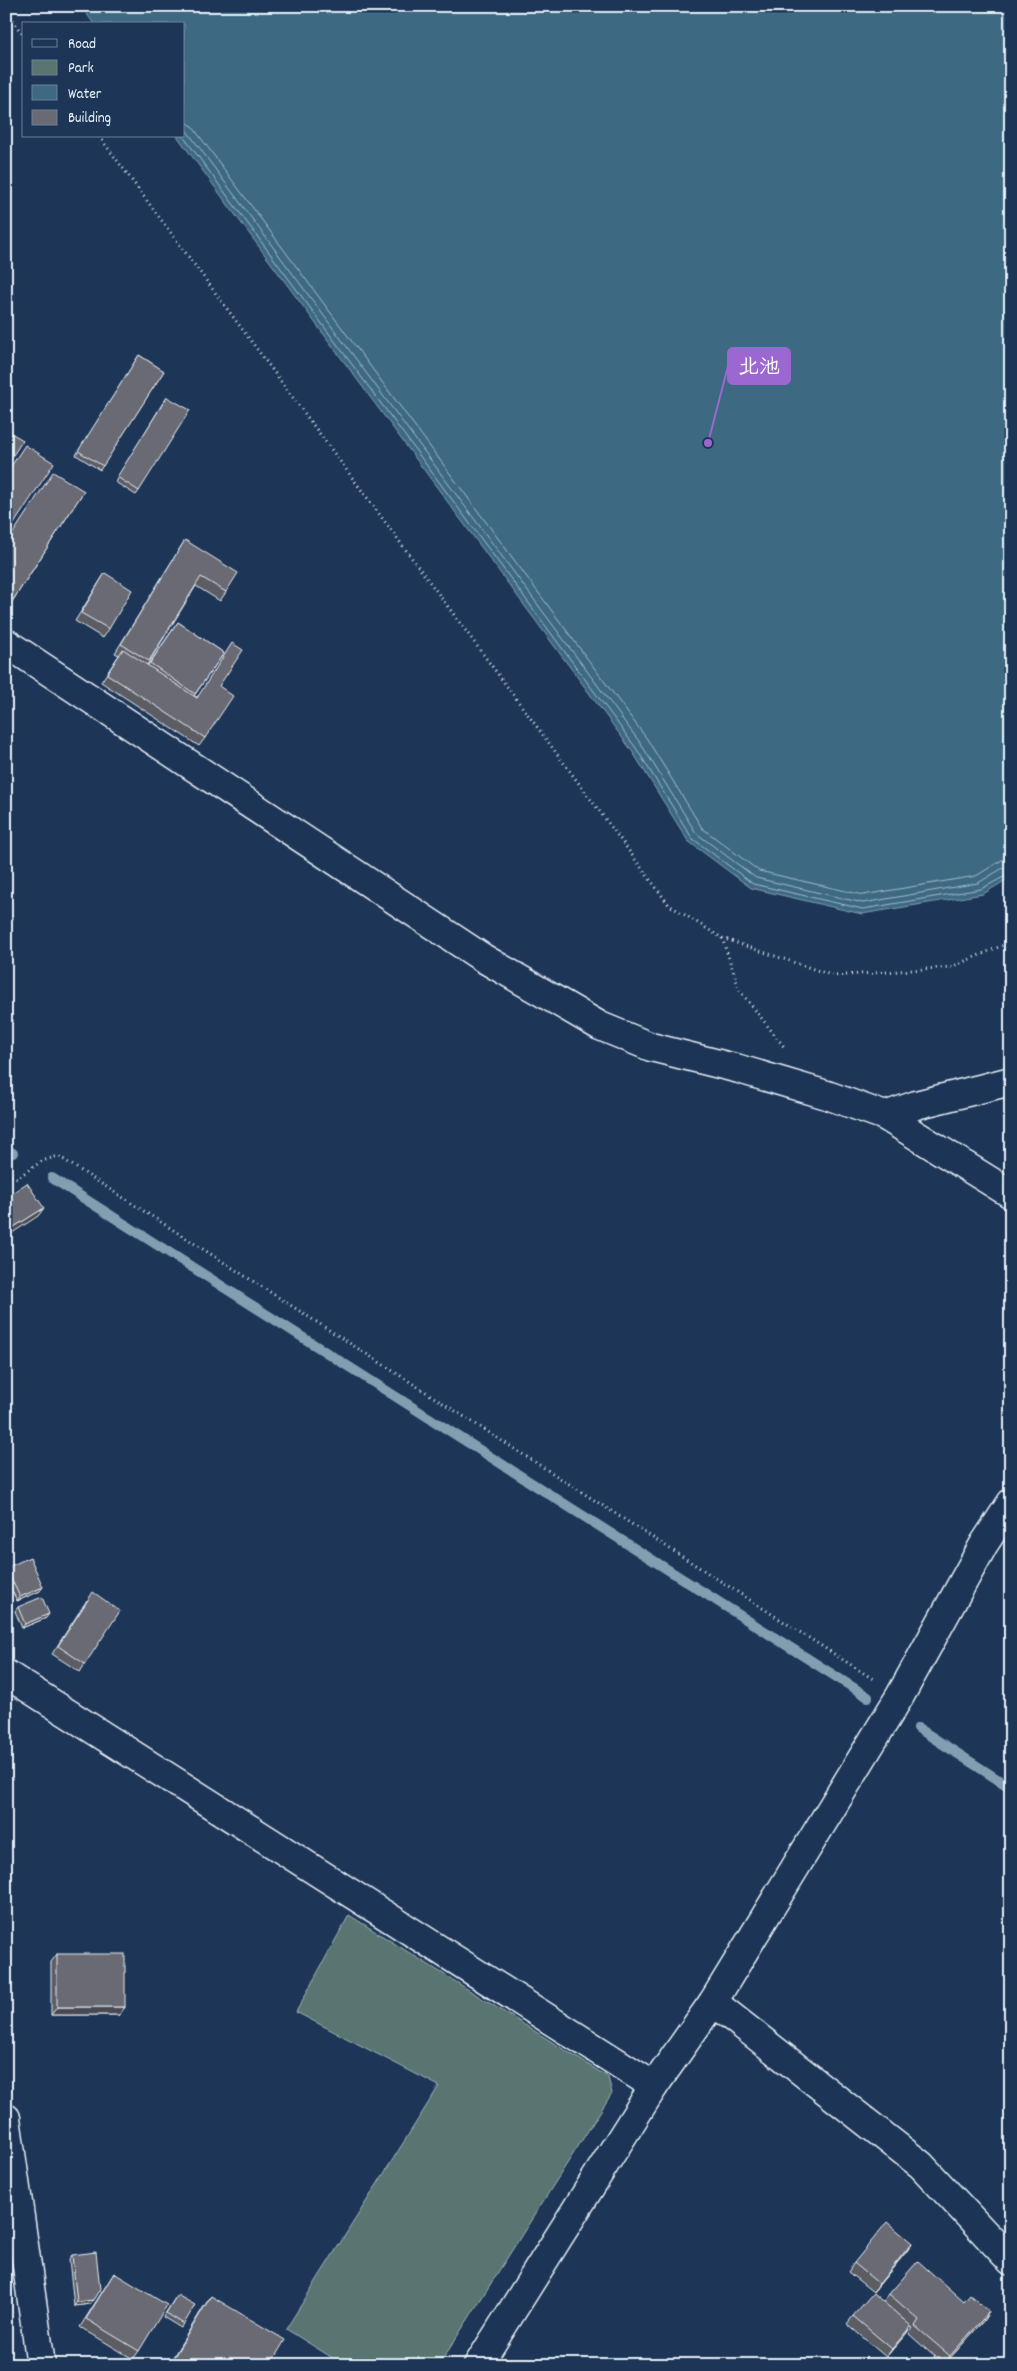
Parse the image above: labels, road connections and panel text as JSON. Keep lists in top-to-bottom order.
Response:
{
  "places": ["北池"],
  "legend": [
    "Road",
    "Park",
    "Water",
    "Building"
  ]
}
